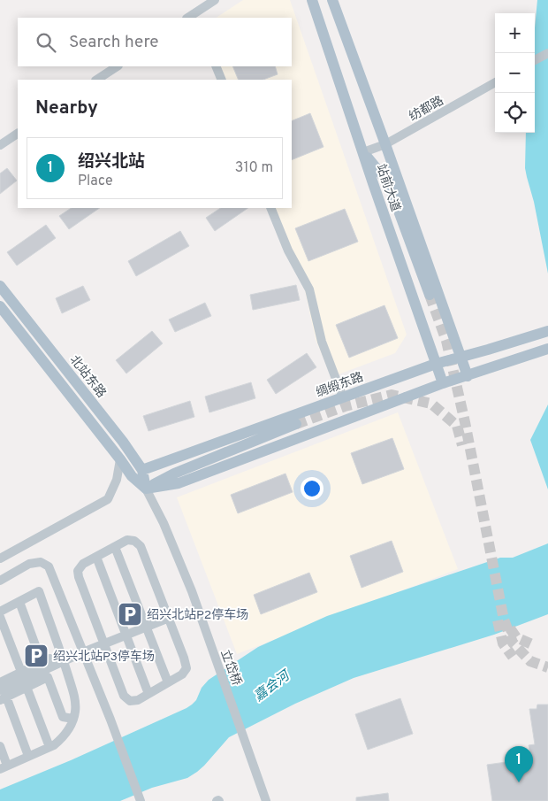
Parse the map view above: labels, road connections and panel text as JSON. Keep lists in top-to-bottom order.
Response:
{
  "streets": {
    "main road": ["站前大道", "北站东路", "绸缎东路"],
    "street": ["纺都路", "立岱桥"]
  },
  "crossings": [
    ["纺都路", "站前大道"],
    ["站前大道", "绸缎东路"],
    ["北站东路", "绸缎东路"],
    ["北站东路", "立岱桥"]
  ],
  "water": ["嘉会河"],
  "places": {
    "parking": ["绍兴北站P2停车场", "绍兴北站P3停车场"]
  },
  "page": {
    "map_buttons": ["+", "−"],
    "search": "Search here",
    "heading": "Nearby",
    "list": [
      {
        "mark": "1",
        "name": "绍兴北站",
        "note": "Place",
        "value": "310 m"
      }
    ],
    "pins": "1"
  }
}
